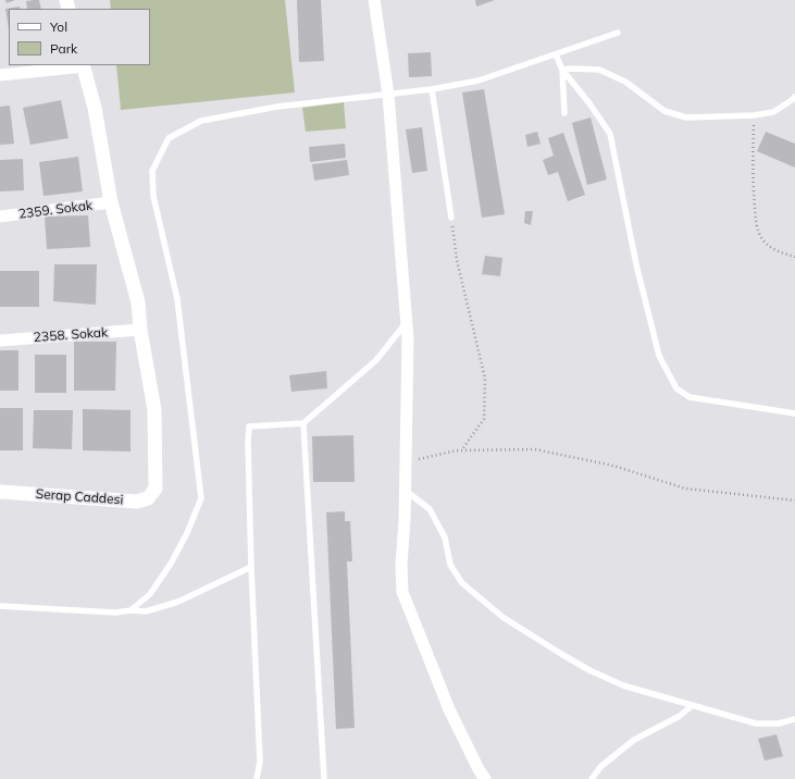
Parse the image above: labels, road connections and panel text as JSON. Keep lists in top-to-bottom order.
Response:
{
  "streets": {
    "street": ["2359. Sokak", "2358. Sokak", "Serap Caddesi"]
  },
  "crossings": [
    ["2358. Sokak", "Serap Caddesi"]
  ],
  "legend": ["Yol", "Park"]
}
